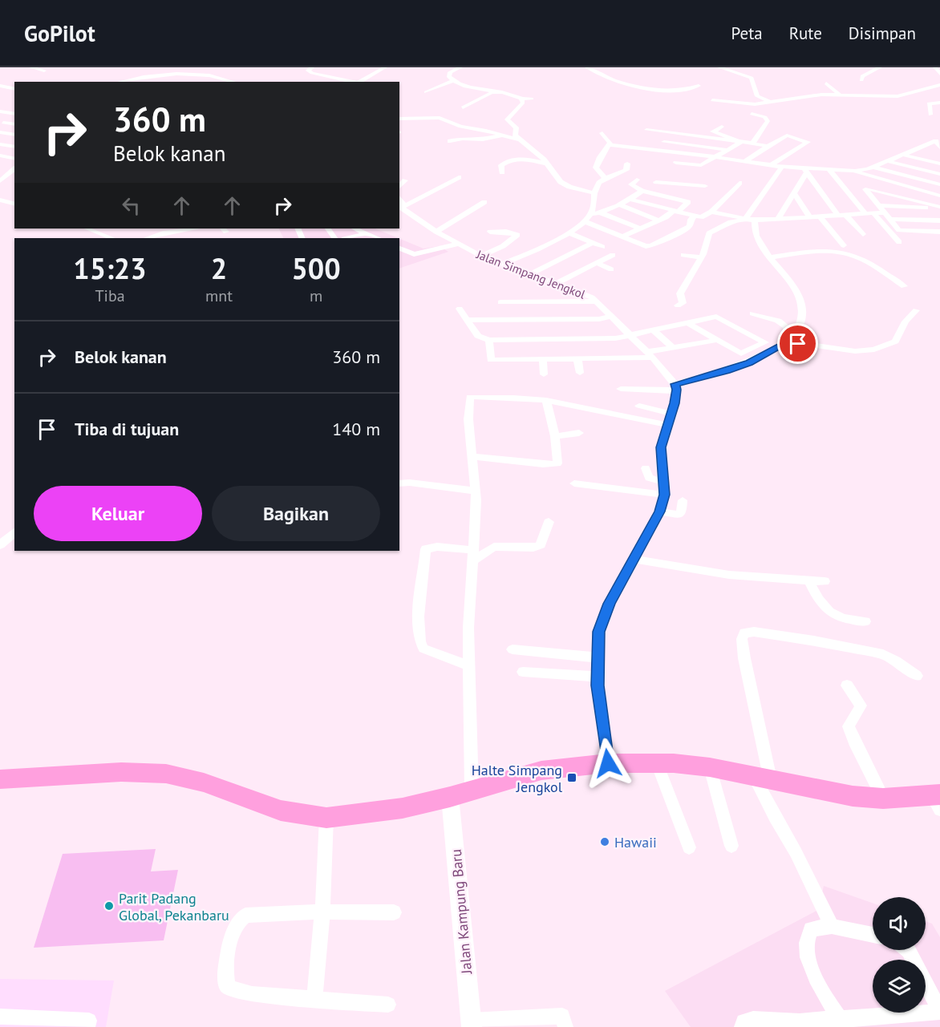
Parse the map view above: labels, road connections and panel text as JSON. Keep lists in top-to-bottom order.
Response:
{
  "streets": {
    "street": ["Jalan Simpang Jengkol", "Jalan Kampung Baru"]
  },
  "places": {
    "transit": ["Halte Simpang Jengkol"],
    "other": ["Hawaii", "Parit Padang Global, Pekanbaru"]
  },
  "page": {
    "header": "GoPilot",
    "nav": ["Peta", "Rute", "Disimpan"],
    "turn": ["360 m", "Belok kanan"],
    "eta": [
      "15:23",
      "Tiba",
      "2",
      "mnt",
      "500",
      "m"
    ],
    "list": [
      {
        "name": "Belok kanan",
        "value": "360 m"
      },
      {
        "name": "Tiba di tujuan",
        "value": "140 m"
      }
    ],
    "buttons": ["Keluar", "Bagikan"]
  }
}
